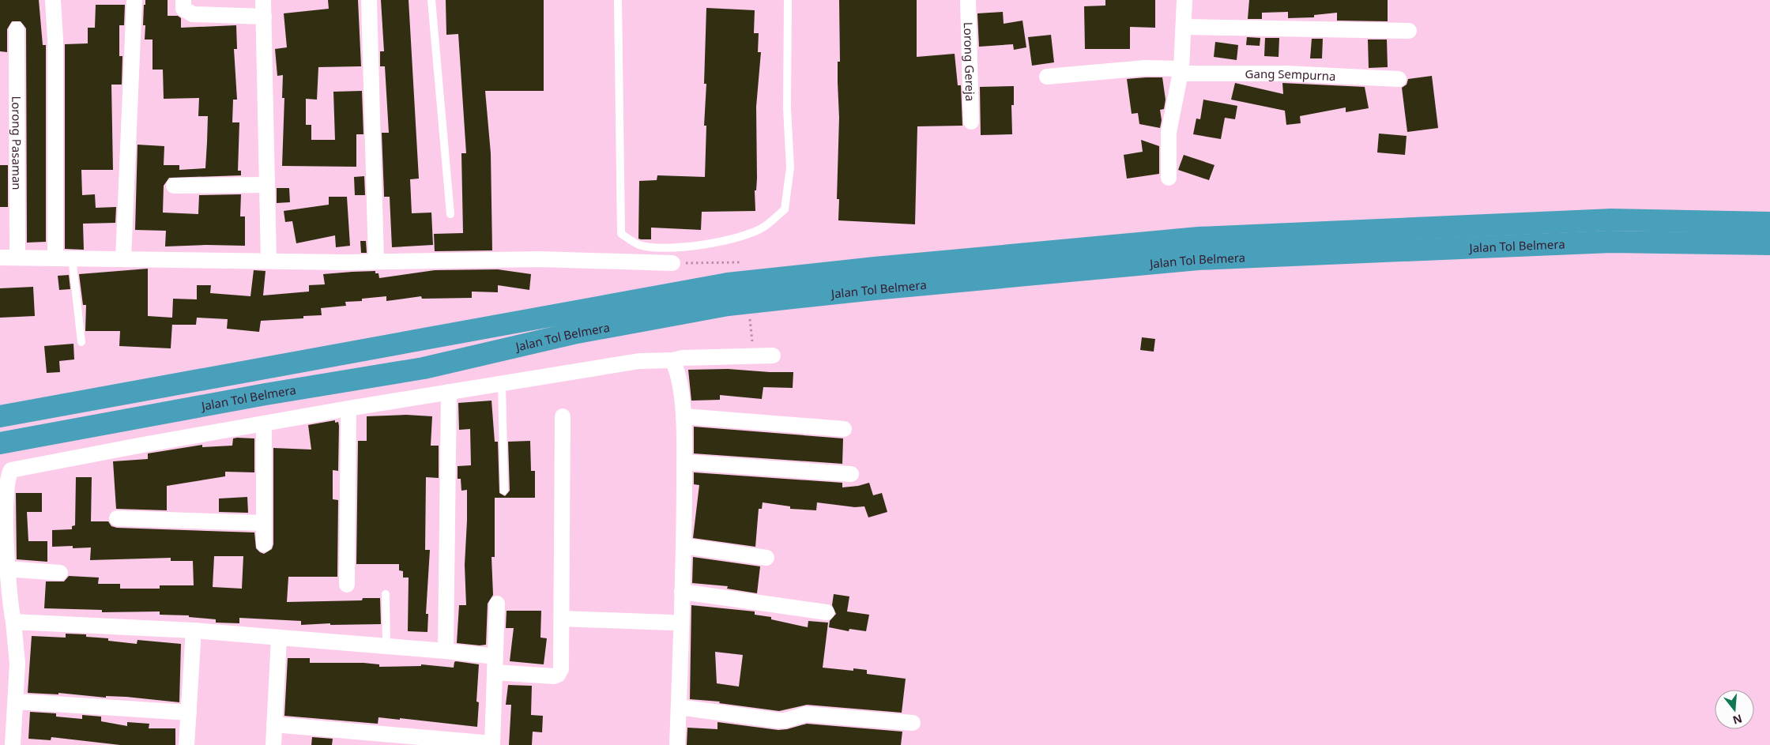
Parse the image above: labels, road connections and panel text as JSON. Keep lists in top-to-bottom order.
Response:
{
  "streets": {
    "highway": ["Jalan Tol Belmera"],
    "street": ["Lorong Gereja", "Gang Sempurna", "Lorong Pasaman"]
  },
  "north": "bottom"
}
